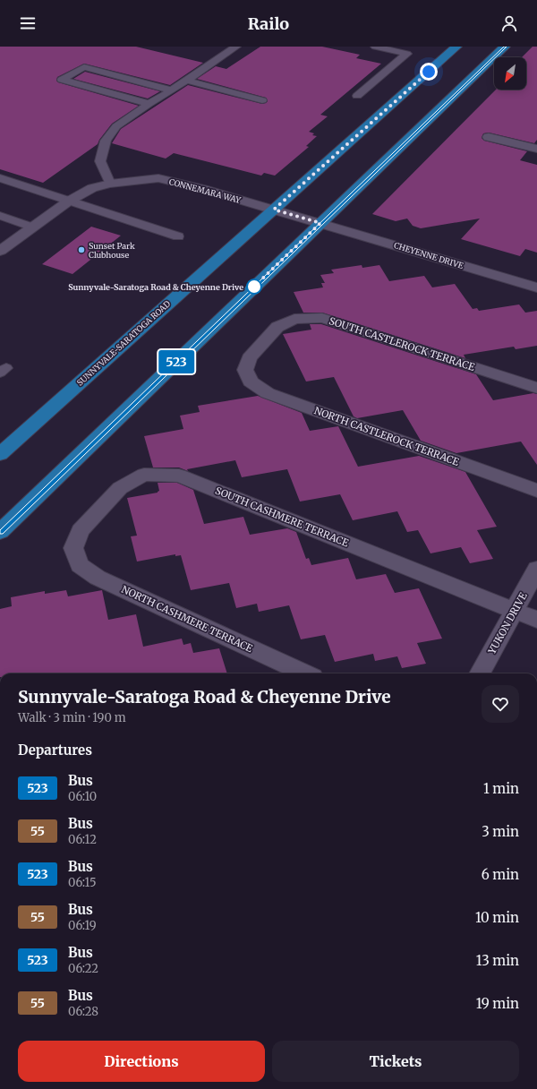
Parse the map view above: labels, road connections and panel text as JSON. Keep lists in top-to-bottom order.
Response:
{
  "streets": {
    "main road": ["SUNNYVALE-SARATOGA ROAD"],
    "street": [
      "CONNEMARA WAY",
      "CHEYENNE DRIVE",
      "SOUTH CASTLEROCK TERRACE",
      "NORTH CASTLEROCK TERRACE",
      "SOUTH CASHMERE TERRACE",
      "NORTH CASHMERE TERRACE",
      "YUKON DRIVE"
    ]
  },
  "crossings": [
    ["CONNEMARA WAY", "CHEYENNE DRIVE"],
    ["CONNEMARA WAY", "SUNNYVALE-SARATOGA ROAD"],
    ["SOUTH CASTLEROCK TERRACE", "NORTH CASTLEROCK TERRACE"],
    ["SOUTH CASHMERE TERRACE", "NORTH CASHMERE TERRACE"],
    ["SOUTH CASHMERE TERRACE", "YUKON DRIVE"]
  ],
  "places": ["Sunset Park Clubhouse", "Sunnyvale-Saratoga Road & Cheyenne Drive"],
  "lines": ["bus line 523"],
  "north": "bottom left",
  "page": {
    "header": "Railo",
    "on_map": "523",
    "heading": [
      ["Sunnyvale-Saratoga Road & Cheyenne Drive", "Walk · 3 min · 190 m"],
      "Departures"
    ],
    "list": [
      {
        "mark": "523",
        "name": "Bus",
        "note": "06:10",
        "value": "1 min"
      },
      {
        "mark": "55",
        "name": "Bus",
        "note": "06:12",
        "value": "3 min"
      },
      {
        "mark": "523",
        "name": "Bus",
        "note": "06:15",
        "value": "6 min"
      },
      {
        "mark": "55",
        "name": "Bus",
        "note": "06:19",
        "value": "10 min"
      },
      {
        "mark": "523",
        "name": "Bus",
        "note": "06:22",
        "value": "13 min"
      },
      {
        "mark": "55",
        "name": "Bus",
        "note": "06:28",
        "value": "19 min"
      }
    ],
    "buttons": ["Directions", "Tickets"]
  }
}
